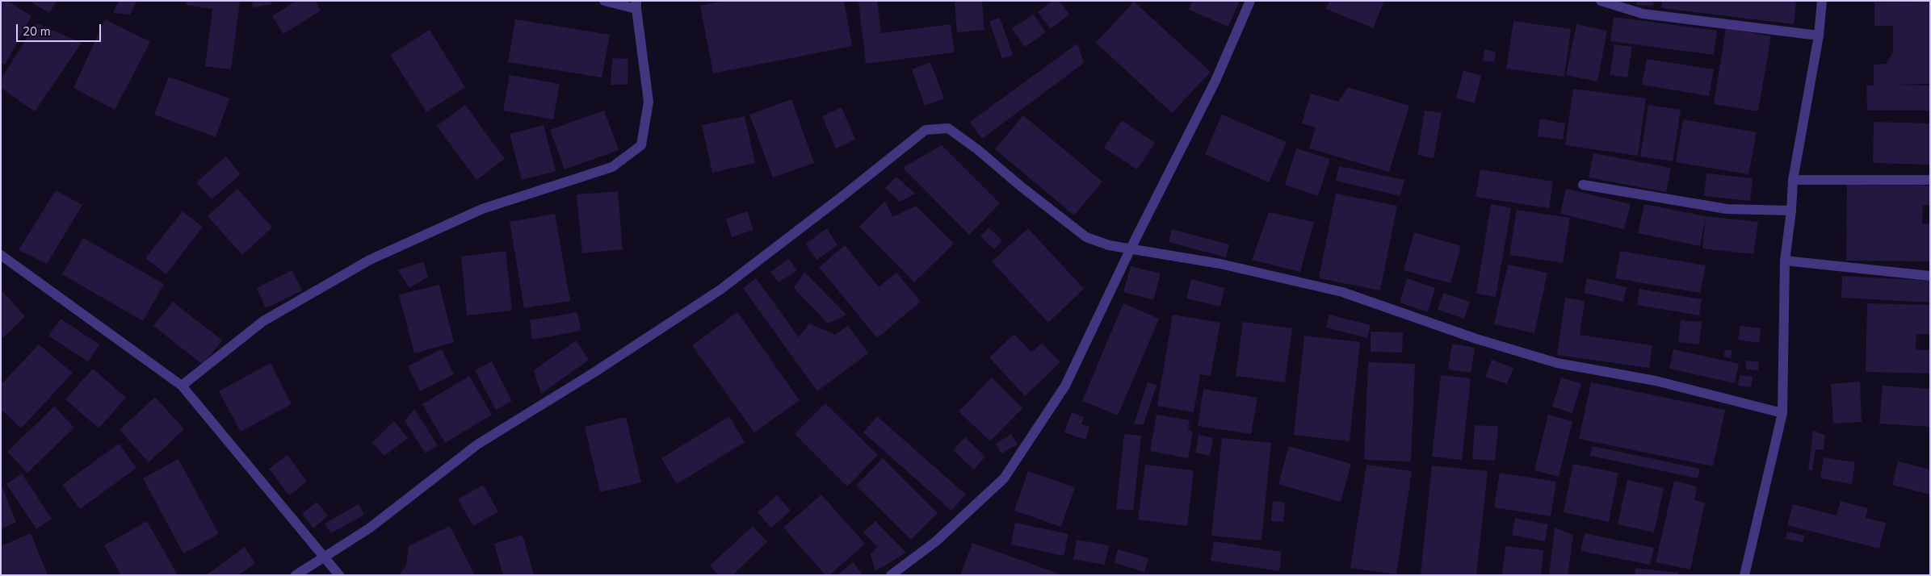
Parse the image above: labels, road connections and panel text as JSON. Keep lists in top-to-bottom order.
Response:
{
  "scale_bar": "20 m"
}
